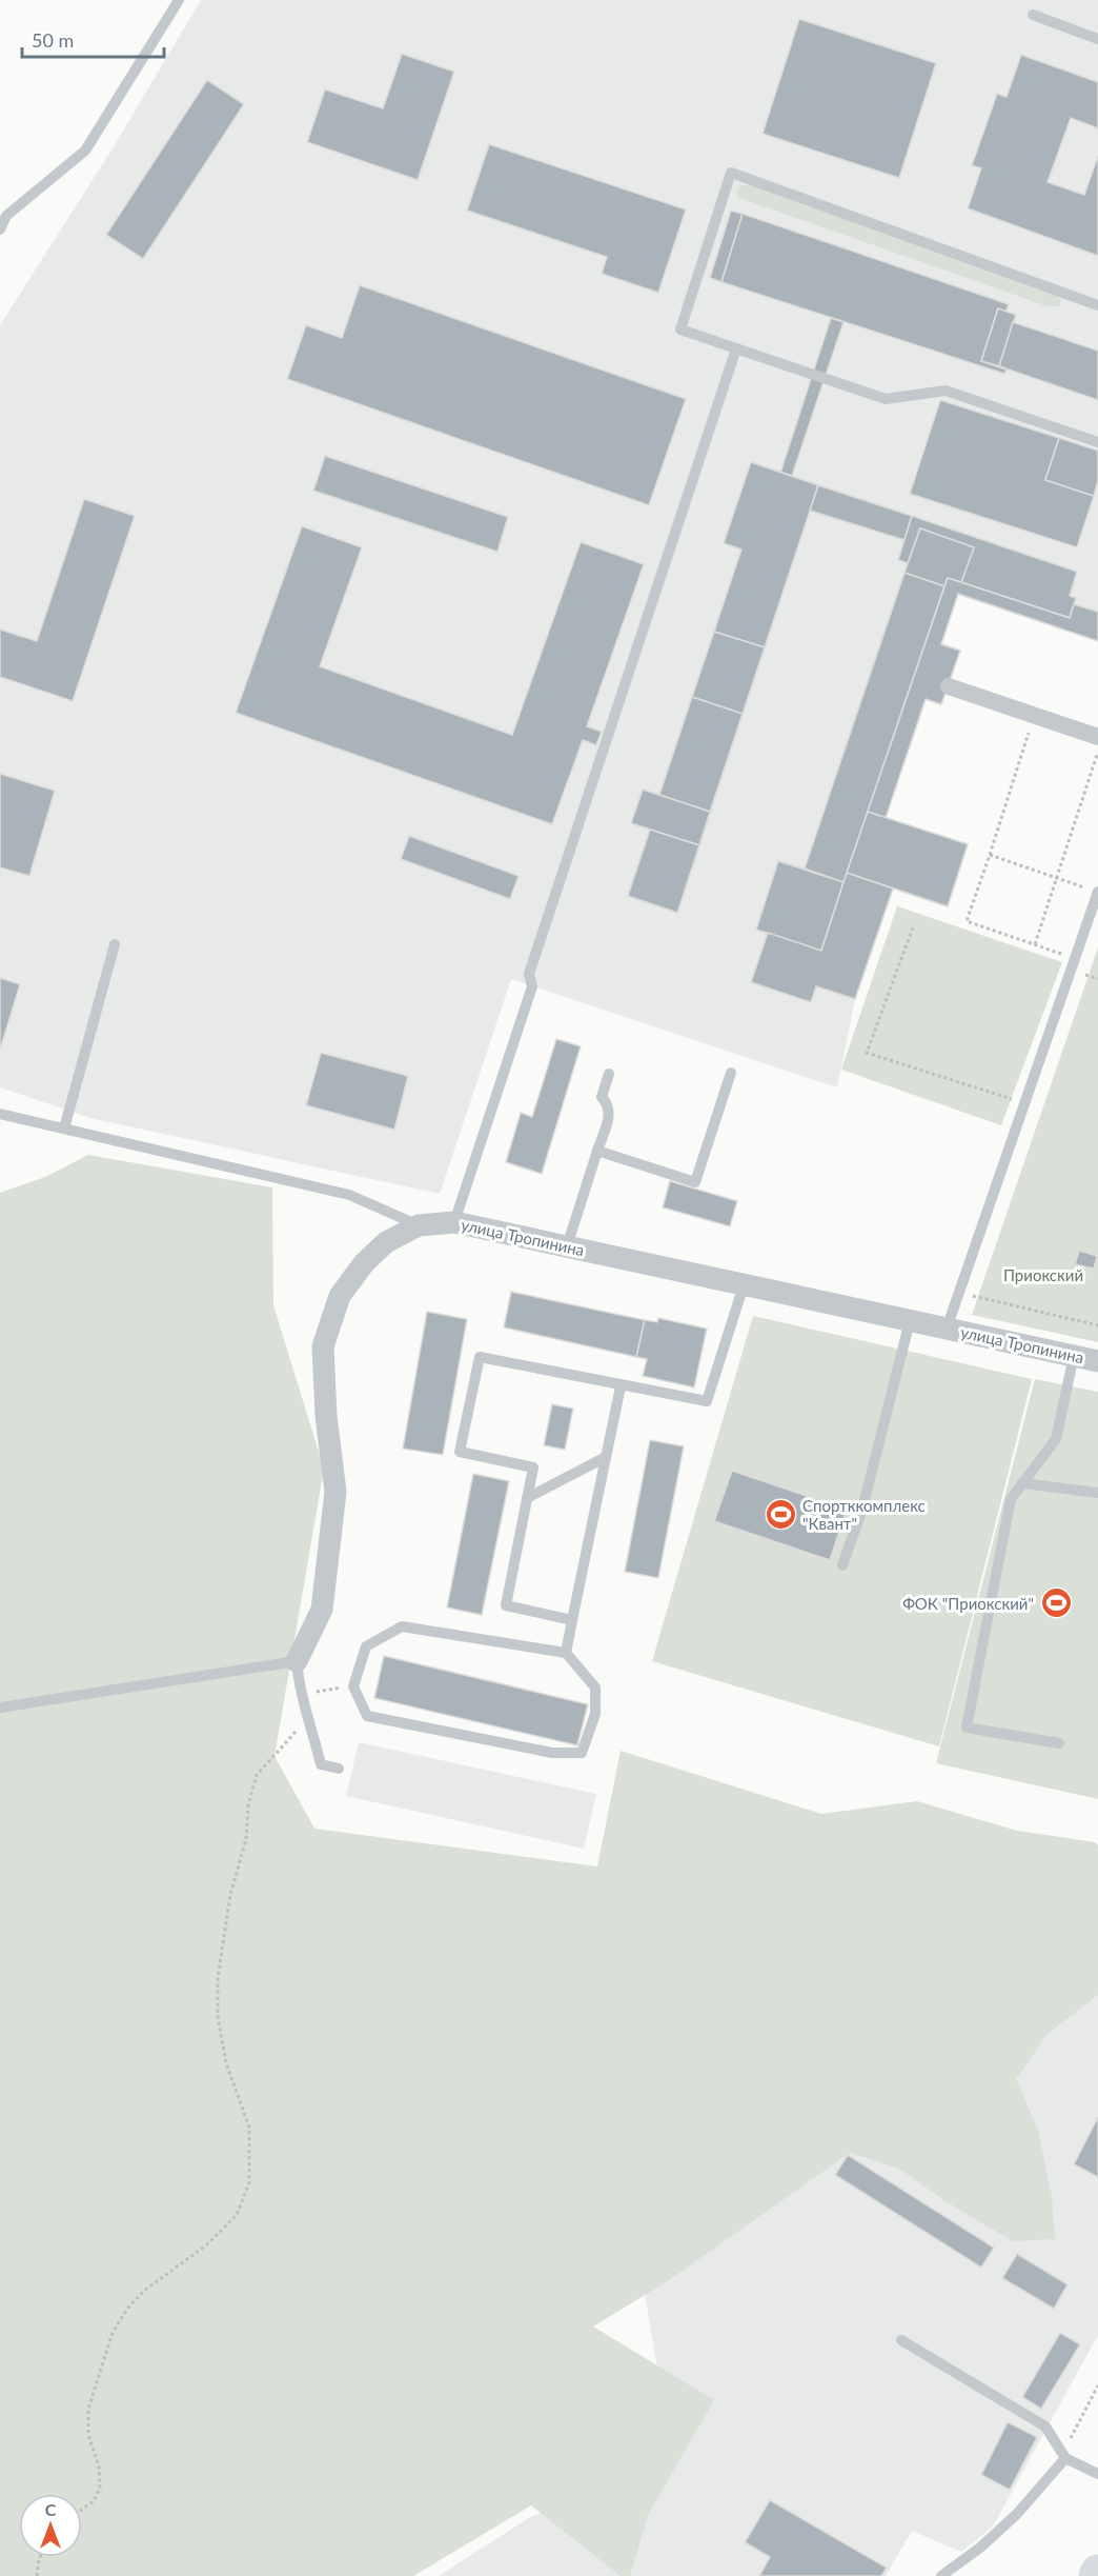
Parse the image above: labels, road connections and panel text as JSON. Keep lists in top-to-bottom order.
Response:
{
  "streets": {
    "street": ["улица Тропинина"]
  },
  "parks": ["Приокский"],
  "places": {
    "sports": ["Спортккомплекс \"Квант\"", "ФОК \"Приокский\""]
  },
  "scale_bar": "50 m",
  "north": "top"
}
